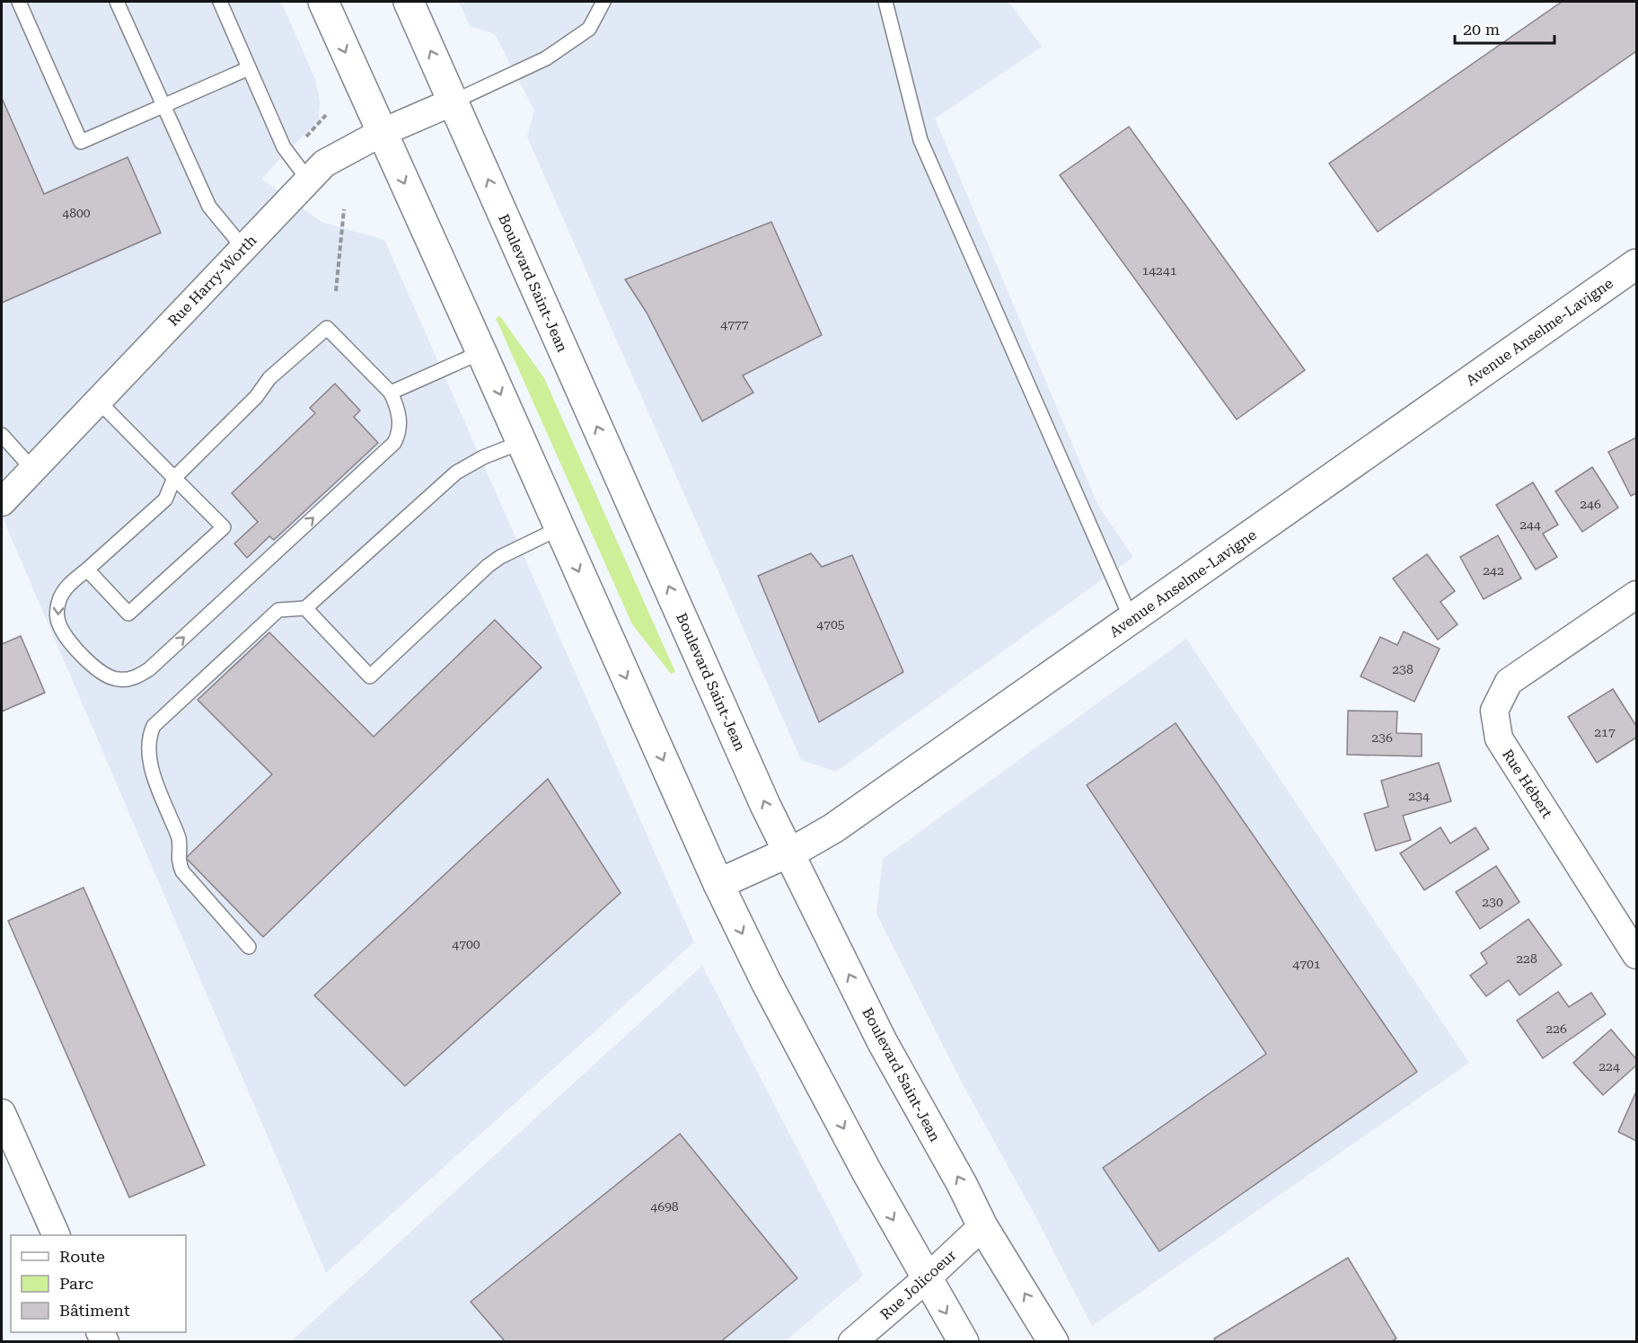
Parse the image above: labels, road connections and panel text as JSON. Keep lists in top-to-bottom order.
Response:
{
  "streets": {
    "main road": ["Boulevard Saint-Jean", "Avenue Anselme-Lavigne"],
    "street": ["Rue Harry-Worth", "Rue Hébert", "Rue Jolicoeur"]
  },
  "crossings": [
    ["Rue Harry-Worth", "Boulevard Saint-Jean"],
    ["Boulevard Saint-Jean", "Avenue Anselme-Lavigne"],
    ["Boulevard Saint-Jean", "Rue Jolicoeur"]
  ],
  "house_numbers": [
    "4800",
    "14241",
    "4777",
    "246",
    "244",
    "242",
    "4705",
    "238",
    "217",
    "236",
    "234",
    "230",
    "4700",
    "228",
    "4701",
    "226",
    "224",
    "4698"
  ],
  "legend": ["Route", "Parc", "Bâtiment"],
  "scale_bar": "20 m"
}
